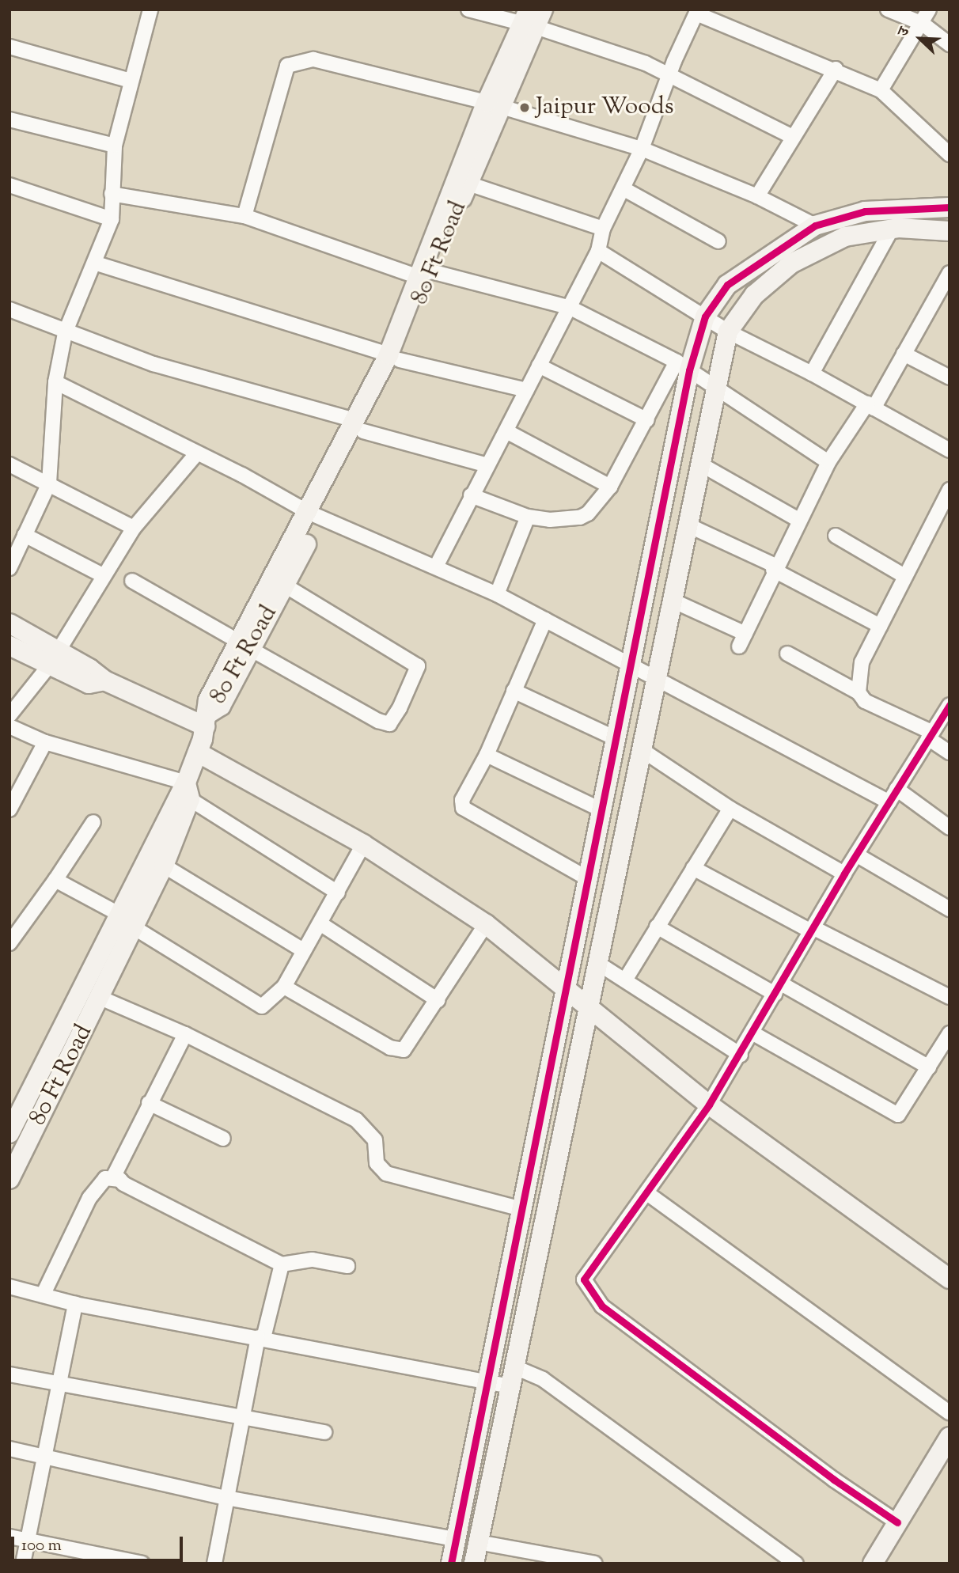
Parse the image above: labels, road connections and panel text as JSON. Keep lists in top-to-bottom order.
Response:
{
  "streets": {
    "street": ["80 Ft Road"]
  },
  "places": ["Jaipur Woods"],
  "scale_bar": "100 m",
  "north": "top left"
}
